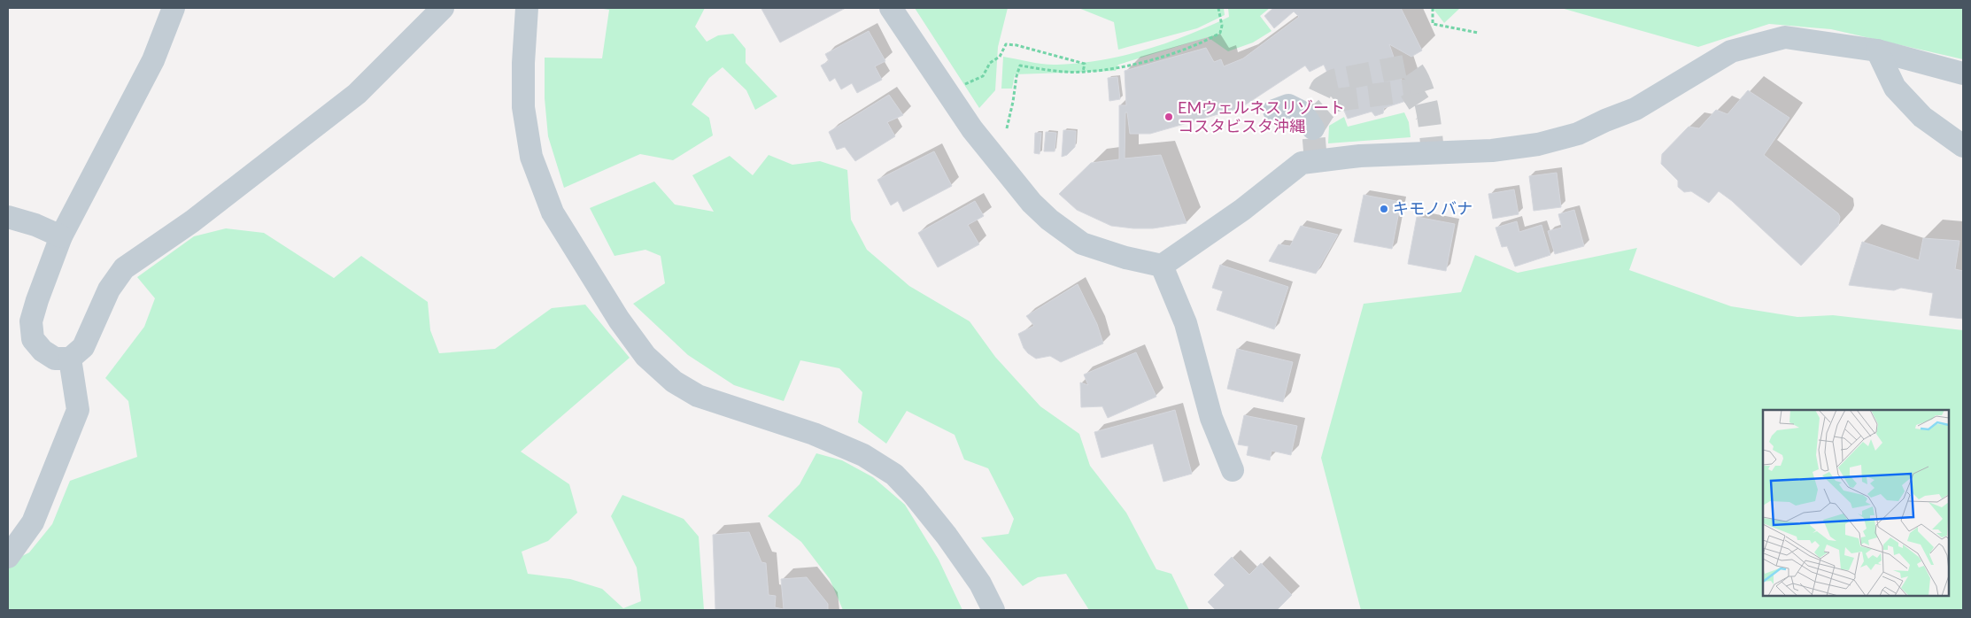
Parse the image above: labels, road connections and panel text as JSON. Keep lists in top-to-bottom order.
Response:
{
  "places": ["EMウェルネスリゾート コスタビスタ沖縄", "キモノバナ"]
}
